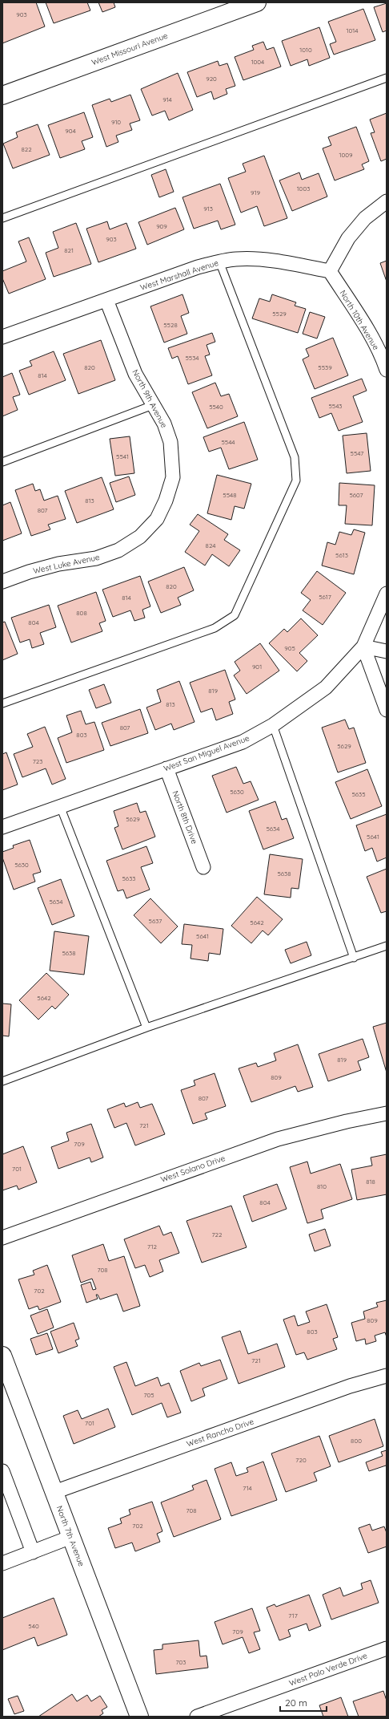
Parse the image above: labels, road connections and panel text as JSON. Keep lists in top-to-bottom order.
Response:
{
  "streets": {
    "main road": ["West Missouri Avenue", "North 7th Avenue"],
    "street": [
      "West Marshall Avenue",
      "North 10th Avenue",
      "North 9th Avenue",
      "West Luke Avenue",
      "West San Miguel Avenue",
      "North 8th Drive",
      "West Solano Drive",
      "West Rancho Drive",
      "West Palo Verde Drive"
    ]
  },
  "crossings": [
    ["West Marshall Avenue", "North 10th Avenue"],
    ["West Marshall Avenue", "North 9th Avenue"],
    ["North 9th Avenue", "West Luke Avenue"],
    ["West San Miguel Avenue", "North 8th Drive"],
    ["West Rancho Drive", "North 7th Avenue"]
  ],
  "house_numbers": [
    "903",
    "1014",
    "1010",
    "1004",
    "920",
    "914",
    "910",
    "904",
    "822",
    "1009",
    "1003",
    "919",
    "913",
    "909",
    "903",
    "821",
    "5529",
    "5528",
    "5534",
    "820",
    "5539",
    "814",
    "5543",
    "5540",
    "5544",
    "5547",
    "5541",
    "5548",
    "5607",
    "813",
    "807",
    "824",
    "5613",
    "820",
    "5617",
    "814",
    "808",
    "804",
    "905",
    "901",
    "819",
    "813",
    "807",
    "803",
    "5629",
    "723",
    "5630",
    "5635",
    "5629",
    "5634",
    "5641",
    "5630",
    "5638",
    "5633",
    "5634",
    "5637",
    "5642",
    "5641",
    "5638",
    "5642",
    "819",
    "809",
    "807",
    "721",
    "709",
    "701",
    "818",
    "810",
    "804",
    "722",
    "712",
    "708",
    "702",
    "809",
    "803",
    "721",
    "705",
    "701",
    "800",
    "720",
    "714",
    "708",
    "702",
    "717",
    "540",
    "709",
    "703"
  ],
  "scale_bar": "20 m"
}
